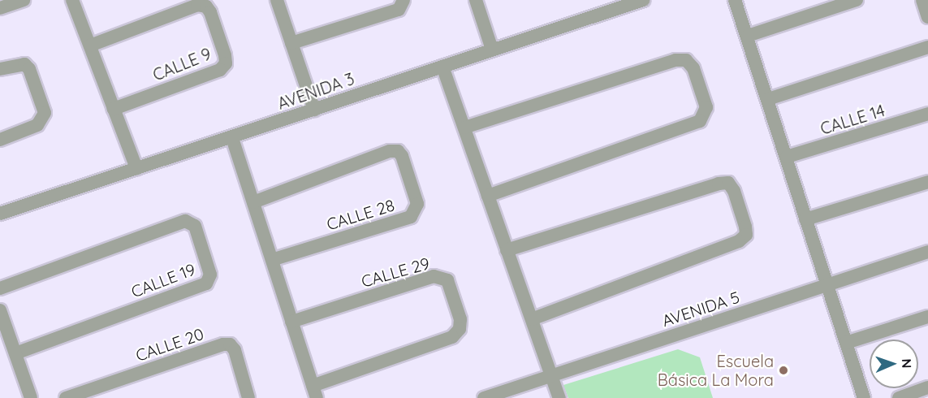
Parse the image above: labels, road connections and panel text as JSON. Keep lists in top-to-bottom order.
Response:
{
  "streets": {
    "street": [
      "CALLE 9",
      "AVENIDA 3",
      "CALLE 14",
      "CALLE 28",
      "CALLE 29",
      "CALLE 19",
      "AVENIDA 5",
      "CALLE 20"
    ]
  },
  "places": ["Escuela Básica La Mora"],
  "north": "right"
}
